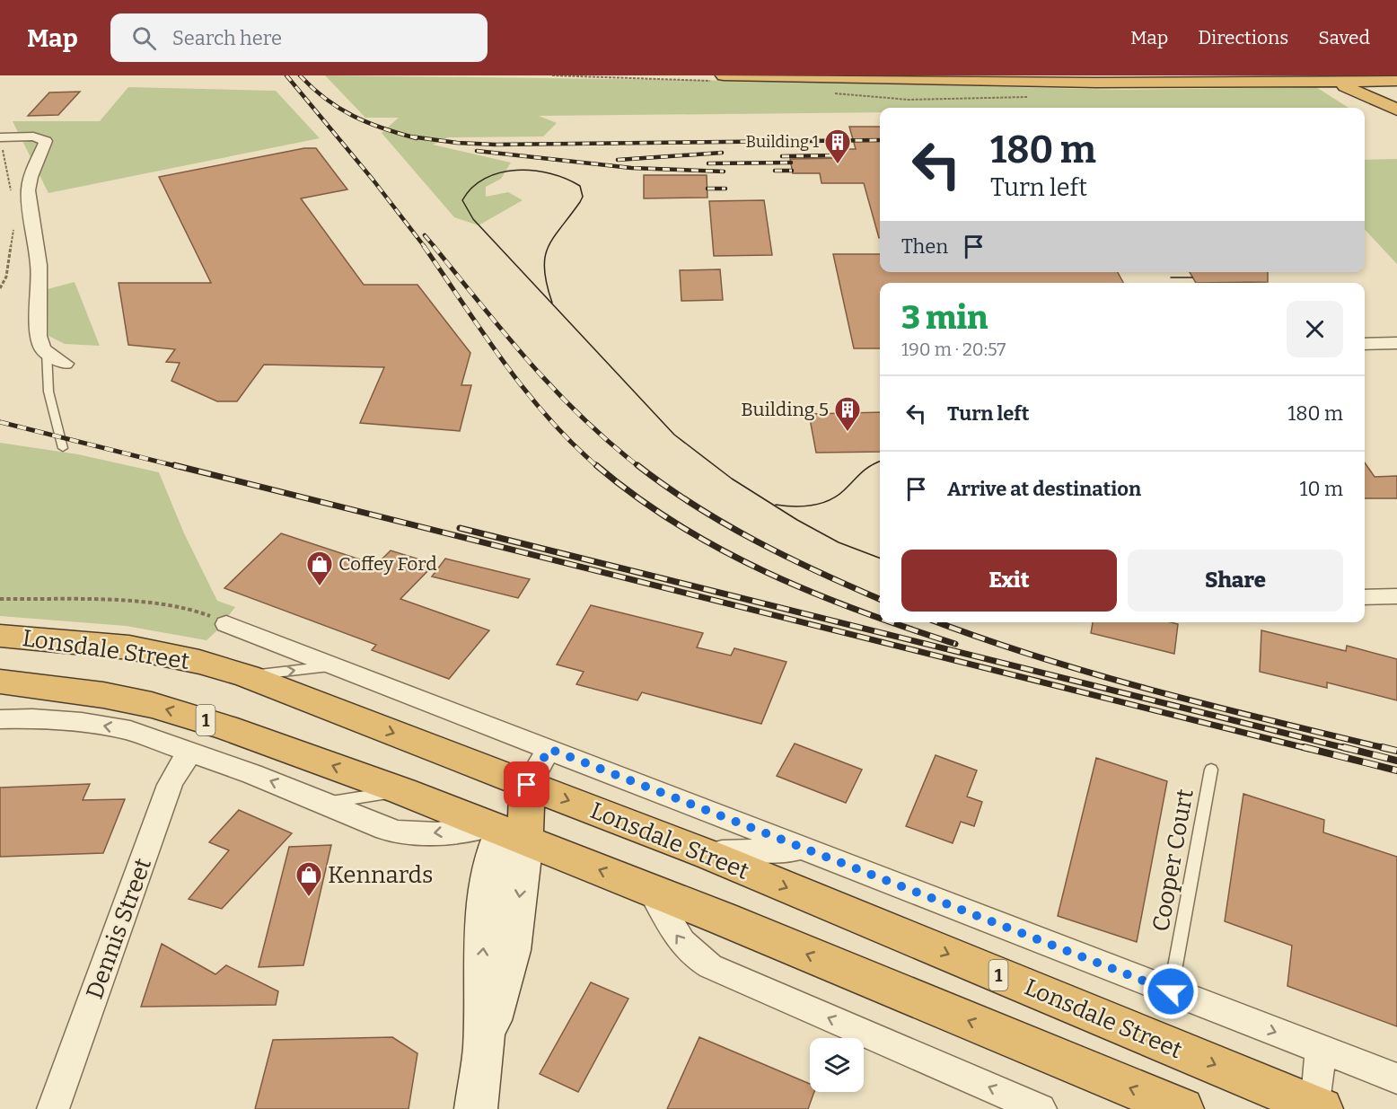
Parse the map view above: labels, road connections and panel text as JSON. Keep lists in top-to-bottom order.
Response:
{
  "streets": {
    "highway": ["Lonsdale Street", "1"],
    "street": ["Dennis Street"],
    "lane": ["Cooper Court"]
  },
  "crossings": [
    ["Lonsdale Street", "Cooper Court"]
  ],
  "places": {
    "building": ["Building 1", "Building 5"],
    "shop": ["Coffey Ford", "Kennards"]
  },
  "page": {
    "header": "Map",
    "search": "Search here",
    "nav": ["Map", "Directions", "Saved"],
    "turn": ["180 m", "Turn left"],
    "then": "Then",
    "heading": ["3 min", "190 m · 20:57"],
    "list": [
      {
        "name": "Turn left",
        "value": "180 m"
      },
      {
        "name": "Arrive at destination",
        "value": "10 m"
      }
    ],
    "buttons": ["Exit", "Share"]
  }
}
